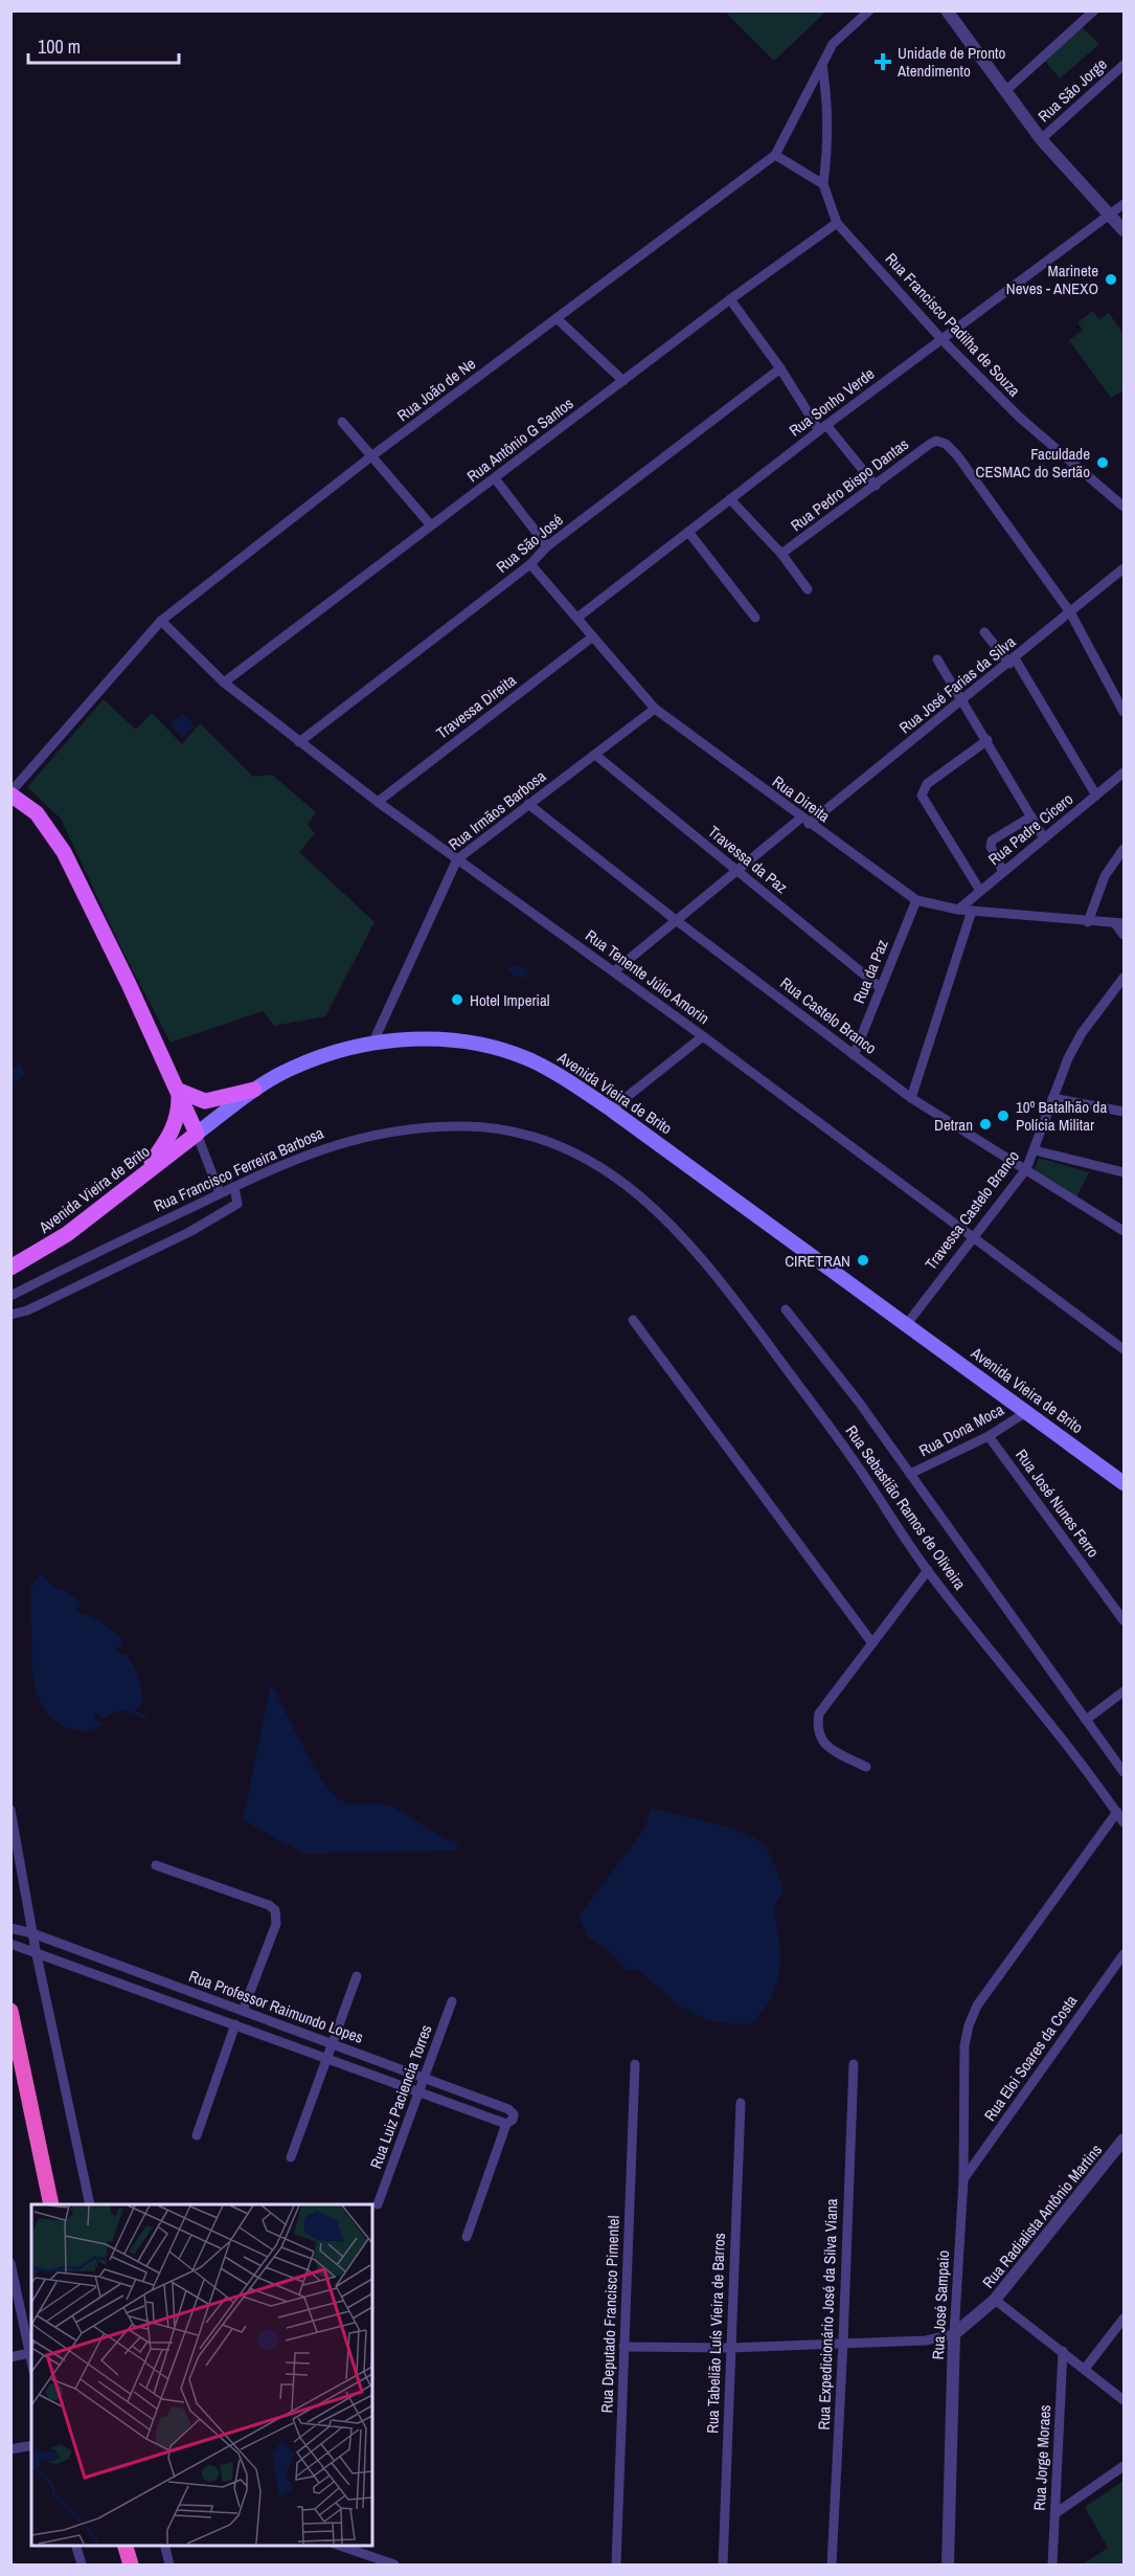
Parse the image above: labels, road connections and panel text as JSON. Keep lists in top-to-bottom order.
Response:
{
  "streets": {
    "main road": ["Avenida Vieira de Brito"],
    "street": [
      "Rua São Jorge",
      "Rua Francisco Padilha de Souza",
      "Rua João de Ne",
      "Rua Sonho Verde",
      "Rua Antônio G Santos",
      "Rua Pedro Bispo Dantas",
      "Rua São José",
      "Rua José Farias da Silva",
      "Travessa Direita",
      "Rua Direita",
      "Rua Irmãos Barbosa",
      "Rua Padre Cícero",
      "Travessa da Paz",
      "Rua da Paz",
      "Rua Tenente Júlio Amorin",
      "Rua Castelo Branco",
      "Rua Francisco Ferreira Barbosa",
      "Travessa Castelo Branco",
      "Rua Dona Moca",
      "Rua José Nunes Ferro",
      "Rua Sebastião Ramos de Oliveira",
      "Rua Professor Raimundo Lopes",
      "Rua Eloi Soares da Costa",
      "Rua Luiz Paciencia Torres",
      "Rua Radialista Antônio Martins",
      "Rua José Sampaio",
      "Rua Deputado Francisco Pimentel",
      "Rua Expedicionário José da Silva Viana",
      "Rua Tabelião Luís Vieira de Barros",
      "Rua Jorge Moraes"
    ]
  },
  "crossings": [
    ["Rua Francisco Padilha de Souza", "Rua Sonho Verde"],
    ["Rua Francisco Padilha de Souza", "Rua Antônio G Santos"],
    ["Rua João de Ne", "Rua Tenente Júlio Amorin"],
    ["Rua Sonho Verde", "Rua Direita"],
    ["Rua Antônio G Santos", "Rua Tenente Júlio Amorin"],
    ["Rua Pedro Bispo Dantas", "Rua José Farias da Silva"],
    ["Rua São José", "Rua Direita"],
    ["Rua São José", "Rua Tenente Júlio Amorin"],
    ["Rua José Farias da Silva", "Rua Direita"],
    ["Rua José Farias da Silva", "Travessa da Paz"],
    ["Rua José Farias da Silva", "Rua Tenente Júlio Amorin"],
    ["Rua José Farias da Silva", "Rua Castelo Branco"],
    ["Travessa Direita", "Rua Direita"],
    ["Travessa Direita", "Rua Tenente Júlio Amorin"],
    ["Rua Direita", "Rua Irmãos Barbosa"],
    ["Rua Direita", "Rua Padre Cícero"],
    ["Rua Direita", "Rua da Paz"],
    ["Rua Irmãos Barbosa", "Travessa da Paz"],
    ["Rua Irmãos Barbosa", "Rua Tenente Júlio Amorin"],
    ["Rua Irmãos Barbosa", "Rua Castelo Branco"],
    ["Rua Irmãos Barbosa", "Avenida Vieira de Brito"],
    ["Travessa da Paz", "Rua da Paz"],
    ["Rua da Paz", "Rua Castelo Branco"],
    ["Rua Tenente Júlio Amorin", "Travessa Castelo Branco"],
    ["Rua Castelo Branco", "Travessa Castelo Branco"],
    ["Avenida Vieira de Brito", "Travessa Castelo Branco"],
    ["Avenida Vieira de Brito", "Rua Dona Moca"],
    ["Rua Francisco Ferreira Barbosa", "Rua Sebastião Ramos de Oliveira"],
    ["Rua Dona Moca", "Rua José Nunes Ferro"],
    ["Rua Dona Moca", "Rua Sebastião Ramos de Oliveira"],
    ["Rua Sebastião Ramos de Oliveira", "Rua José Sampaio"],
    ["Rua Professor Raimundo Lopes", "Rua Luiz Paciencia Torres"],
    ["Rua Eloi Soares da Costa", "Rua José Sampaio"],
    ["Rua Radialista Antônio Martins", "Rua José Sampaio"]
  ],
  "places": {
    "health": ["Unidade de Pronto Atendimento"],
    "other": [
      "Marinete Neves - ANEXO",
      "Faculdade CESMAC do Sertão",
      "Hotel Imperial",
      "10º Batalhão da Polícia Militar",
      "Detran",
      "CIRETRAN"
    ]
  },
  "scale_bar": "100 m"
}
